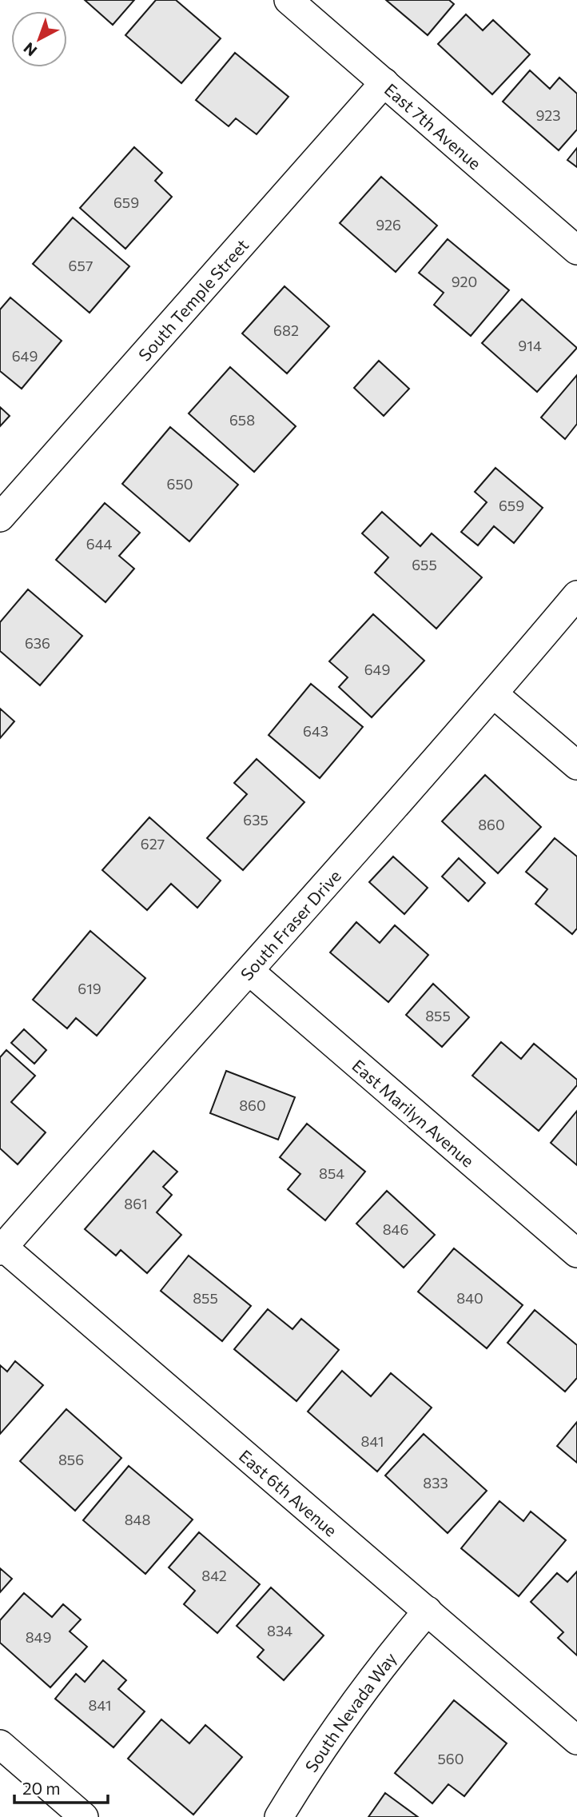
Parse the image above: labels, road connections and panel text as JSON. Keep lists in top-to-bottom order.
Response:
{
  "streets": {
    "street": [
      "East 7th Avenue",
      "South Temple Street",
      "South Fraser Drive",
      "East Marilyn Avenue",
      "East 6th Avenue",
      "South Nevada Way"
    ]
  },
  "crossings": [
    ["East 7th Avenue", "South Temple Street"],
    ["South Fraser Drive", "East Marilyn Avenue"],
    ["South Fraser Drive", "East 6th Avenue"],
    ["East 6th Avenue", "South Nevada Way"]
  ],
  "house_numbers": [
    "923",
    "659",
    "926",
    "657",
    "920",
    "682",
    "914",
    "649",
    "658",
    "650",
    "659",
    "644",
    "655",
    "636",
    "649",
    "643",
    "635",
    "860",
    "627",
    "619",
    "855",
    "860",
    "854",
    "861",
    "846",
    "855",
    "840",
    "841",
    "856",
    "833",
    "848",
    "842",
    "834",
    "849",
    "841",
    "560"
  ],
  "scale_bar": "20 m",
  "north": "bottom left"
}
